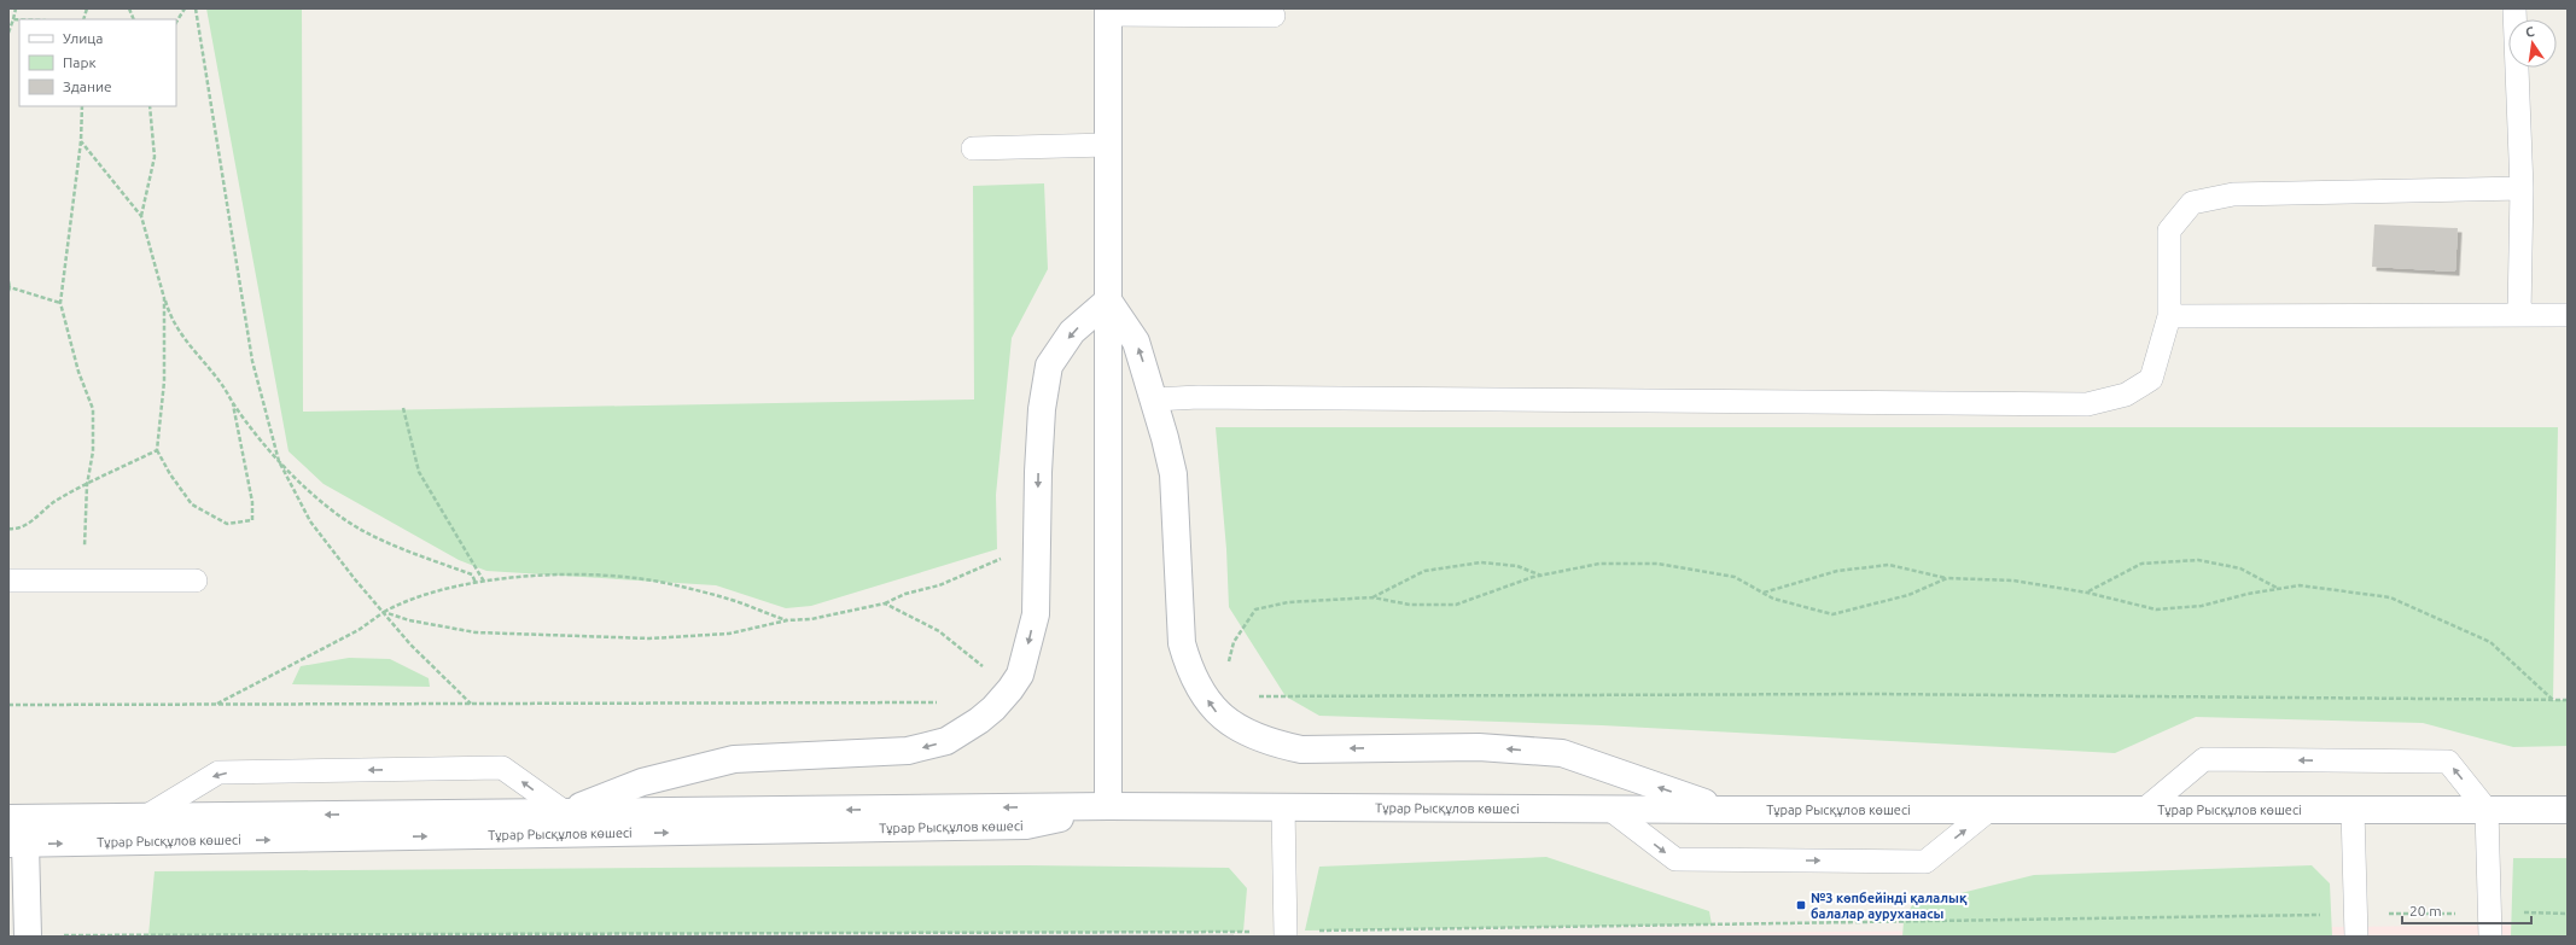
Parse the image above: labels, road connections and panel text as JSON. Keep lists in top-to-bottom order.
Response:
{
  "streets": {
    "street": ["Тұрар Рысқұлов көшесі"]
  },
  "places": {
    "transit": ["№3 көпбейінді қалалық балалар ауруханасы"]
  },
  "legend": ["Улица", "Парк", "Здание"],
  "scale_bar": "20 m",
  "north": "top"
}
